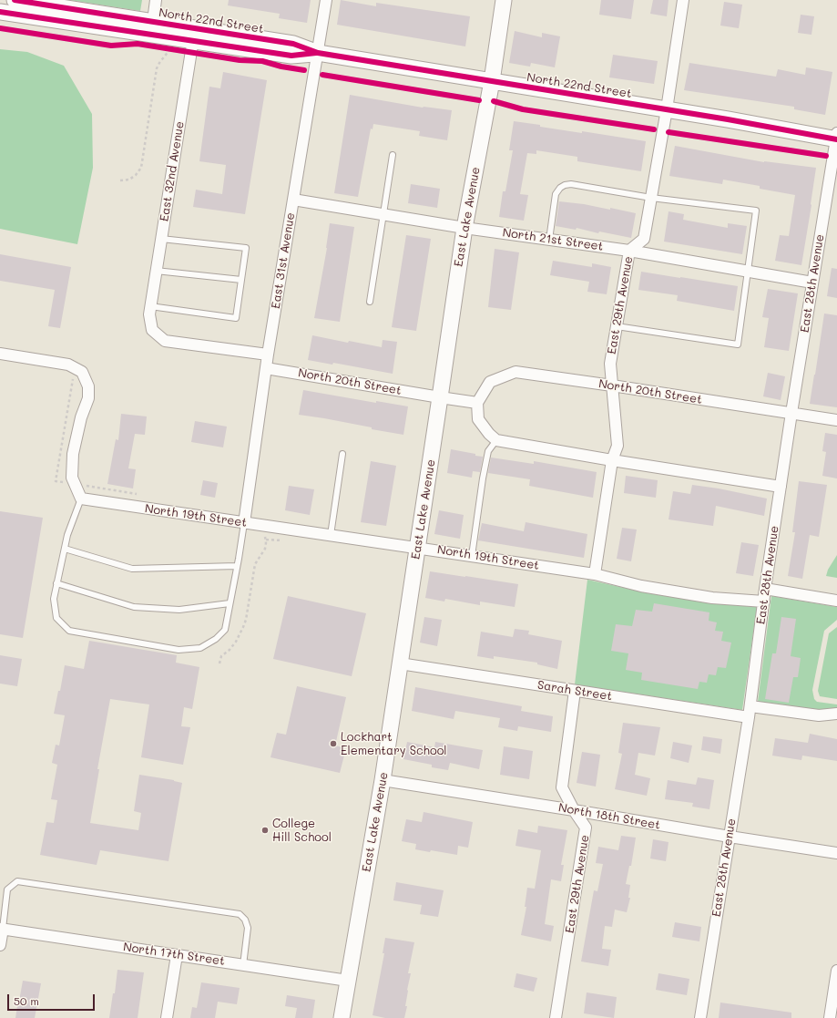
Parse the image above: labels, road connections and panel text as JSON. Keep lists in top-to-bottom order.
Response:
{
  "streets": {
    "street": [
      "North 22nd Street",
      "East 32nd Avenue",
      "East Lake Avenue",
      "North 21st Street",
      "East 31st Avenue",
      "East 28th Avenue",
      "East 29th Avenue",
      "North 20th Street",
      "North 19th Street",
      "Sarah Street",
      "North 18th Street",
      "North 17th Street"
    ]
  },
  "crossings": [
    ["North 22nd Street", "East 32nd Avenue"],
    ["North 22nd Street", "East Lake Avenue"],
    ["North 22nd Street", "East 31st Avenue"],
    ["North 22nd Street", "East 28th Avenue"],
    ["North 22nd Street", "East 29th Avenue"],
    ["East Lake Avenue", "North 21st Street"],
    ["East Lake Avenue", "North 20th Street"],
    ["East Lake Avenue", "North 19th Street"],
    ["East Lake Avenue", "Sarah Street"],
    ["East Lake Avenue", "North 18th Street"],
    ["East Lake Avenue", "North 17th Street"],
    ["North 21st Street", "East 31st Avenue"],
    ["North 21st Street", "East 28th Avenue"],
    ["North 21st Street", "East 29th Avenue"],
    ["East 31st Avenue", "North 20th Street"],
    ["East 31st Avenue", "North 19th Street"],
    ["East 28th Avenue", "North 20th Street"],
    ["East 28th Avenue", "North 19th Street"],
    ["East 28th Avenue", "Sarah Street"],
    ["East 28th Avenue", "North 18th Street"],
    ["East 29th Avenue", "North 20th Street"],
    ["East 29th Avenue", "North 19th Street"],
    ["East 29th Avenue", "Sarah Street"],
    ["East 29th Avenue", "North 18th Street"]
  ],
  "places": ["Lockhart Elementary School", "College Hill School"],
  "scale_bar": "50 m"
}
